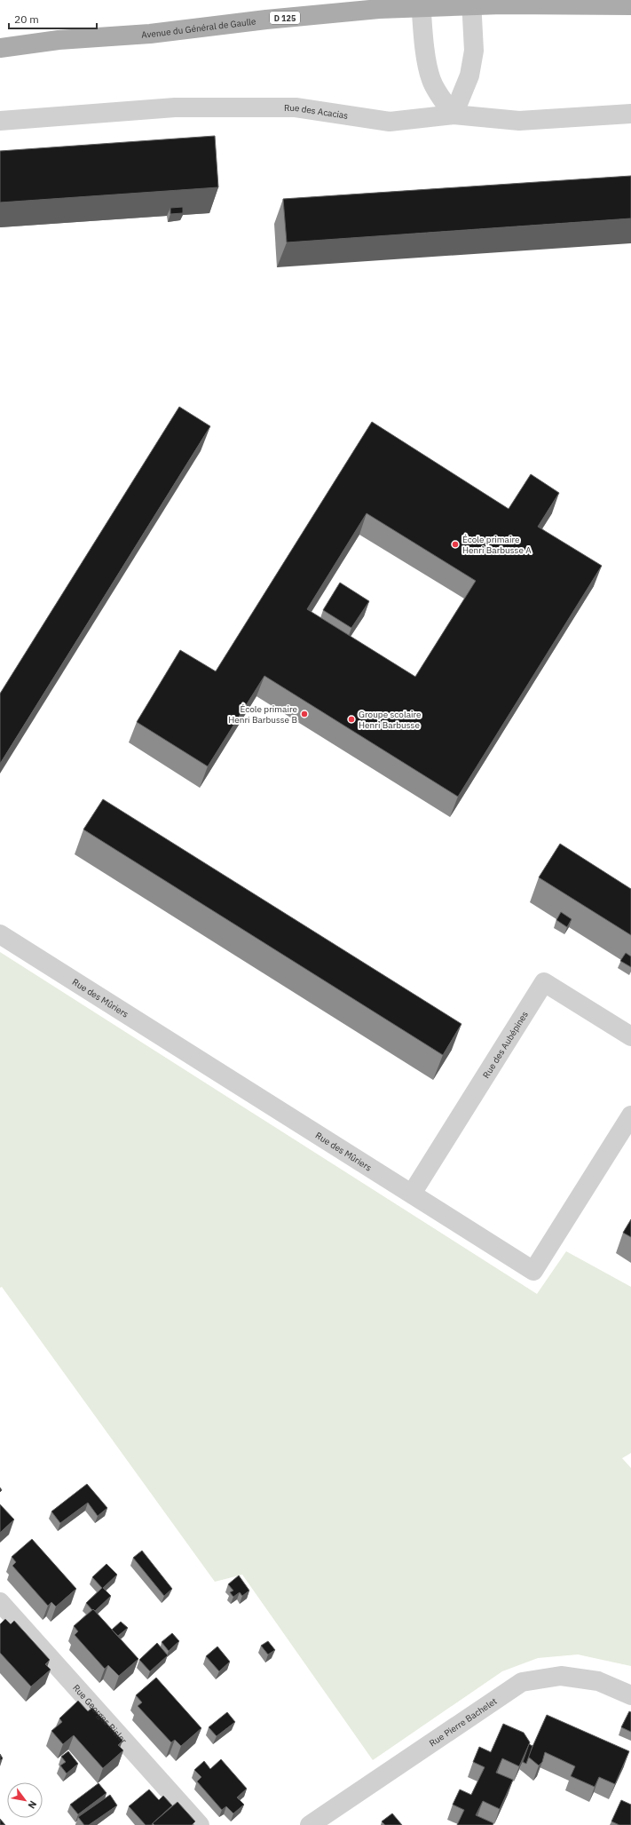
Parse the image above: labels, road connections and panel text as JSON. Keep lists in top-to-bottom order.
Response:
{
  "streets": {
    "main road": ["D 125", "Avenue du Général de Gaulle"],
    "street": [
      "Rue des Acacias",
      "Rue des Mûriers",
      "Rue des Aubépines",
      "Rue Georges Risler",
      "Rue Pierre Bachelet"
    ]
  },
  "crossings": [
    ["Rue des Mûriers", "Rue des Aubépines"]
  ],
  "places": ["École primaire Henri Barbusse A", "École primaire Henri Barbusse B", "Groupe scolaire Henri Barbusse"],
  "scale_bar": "20 m",
  "north": "bottom right"
}
